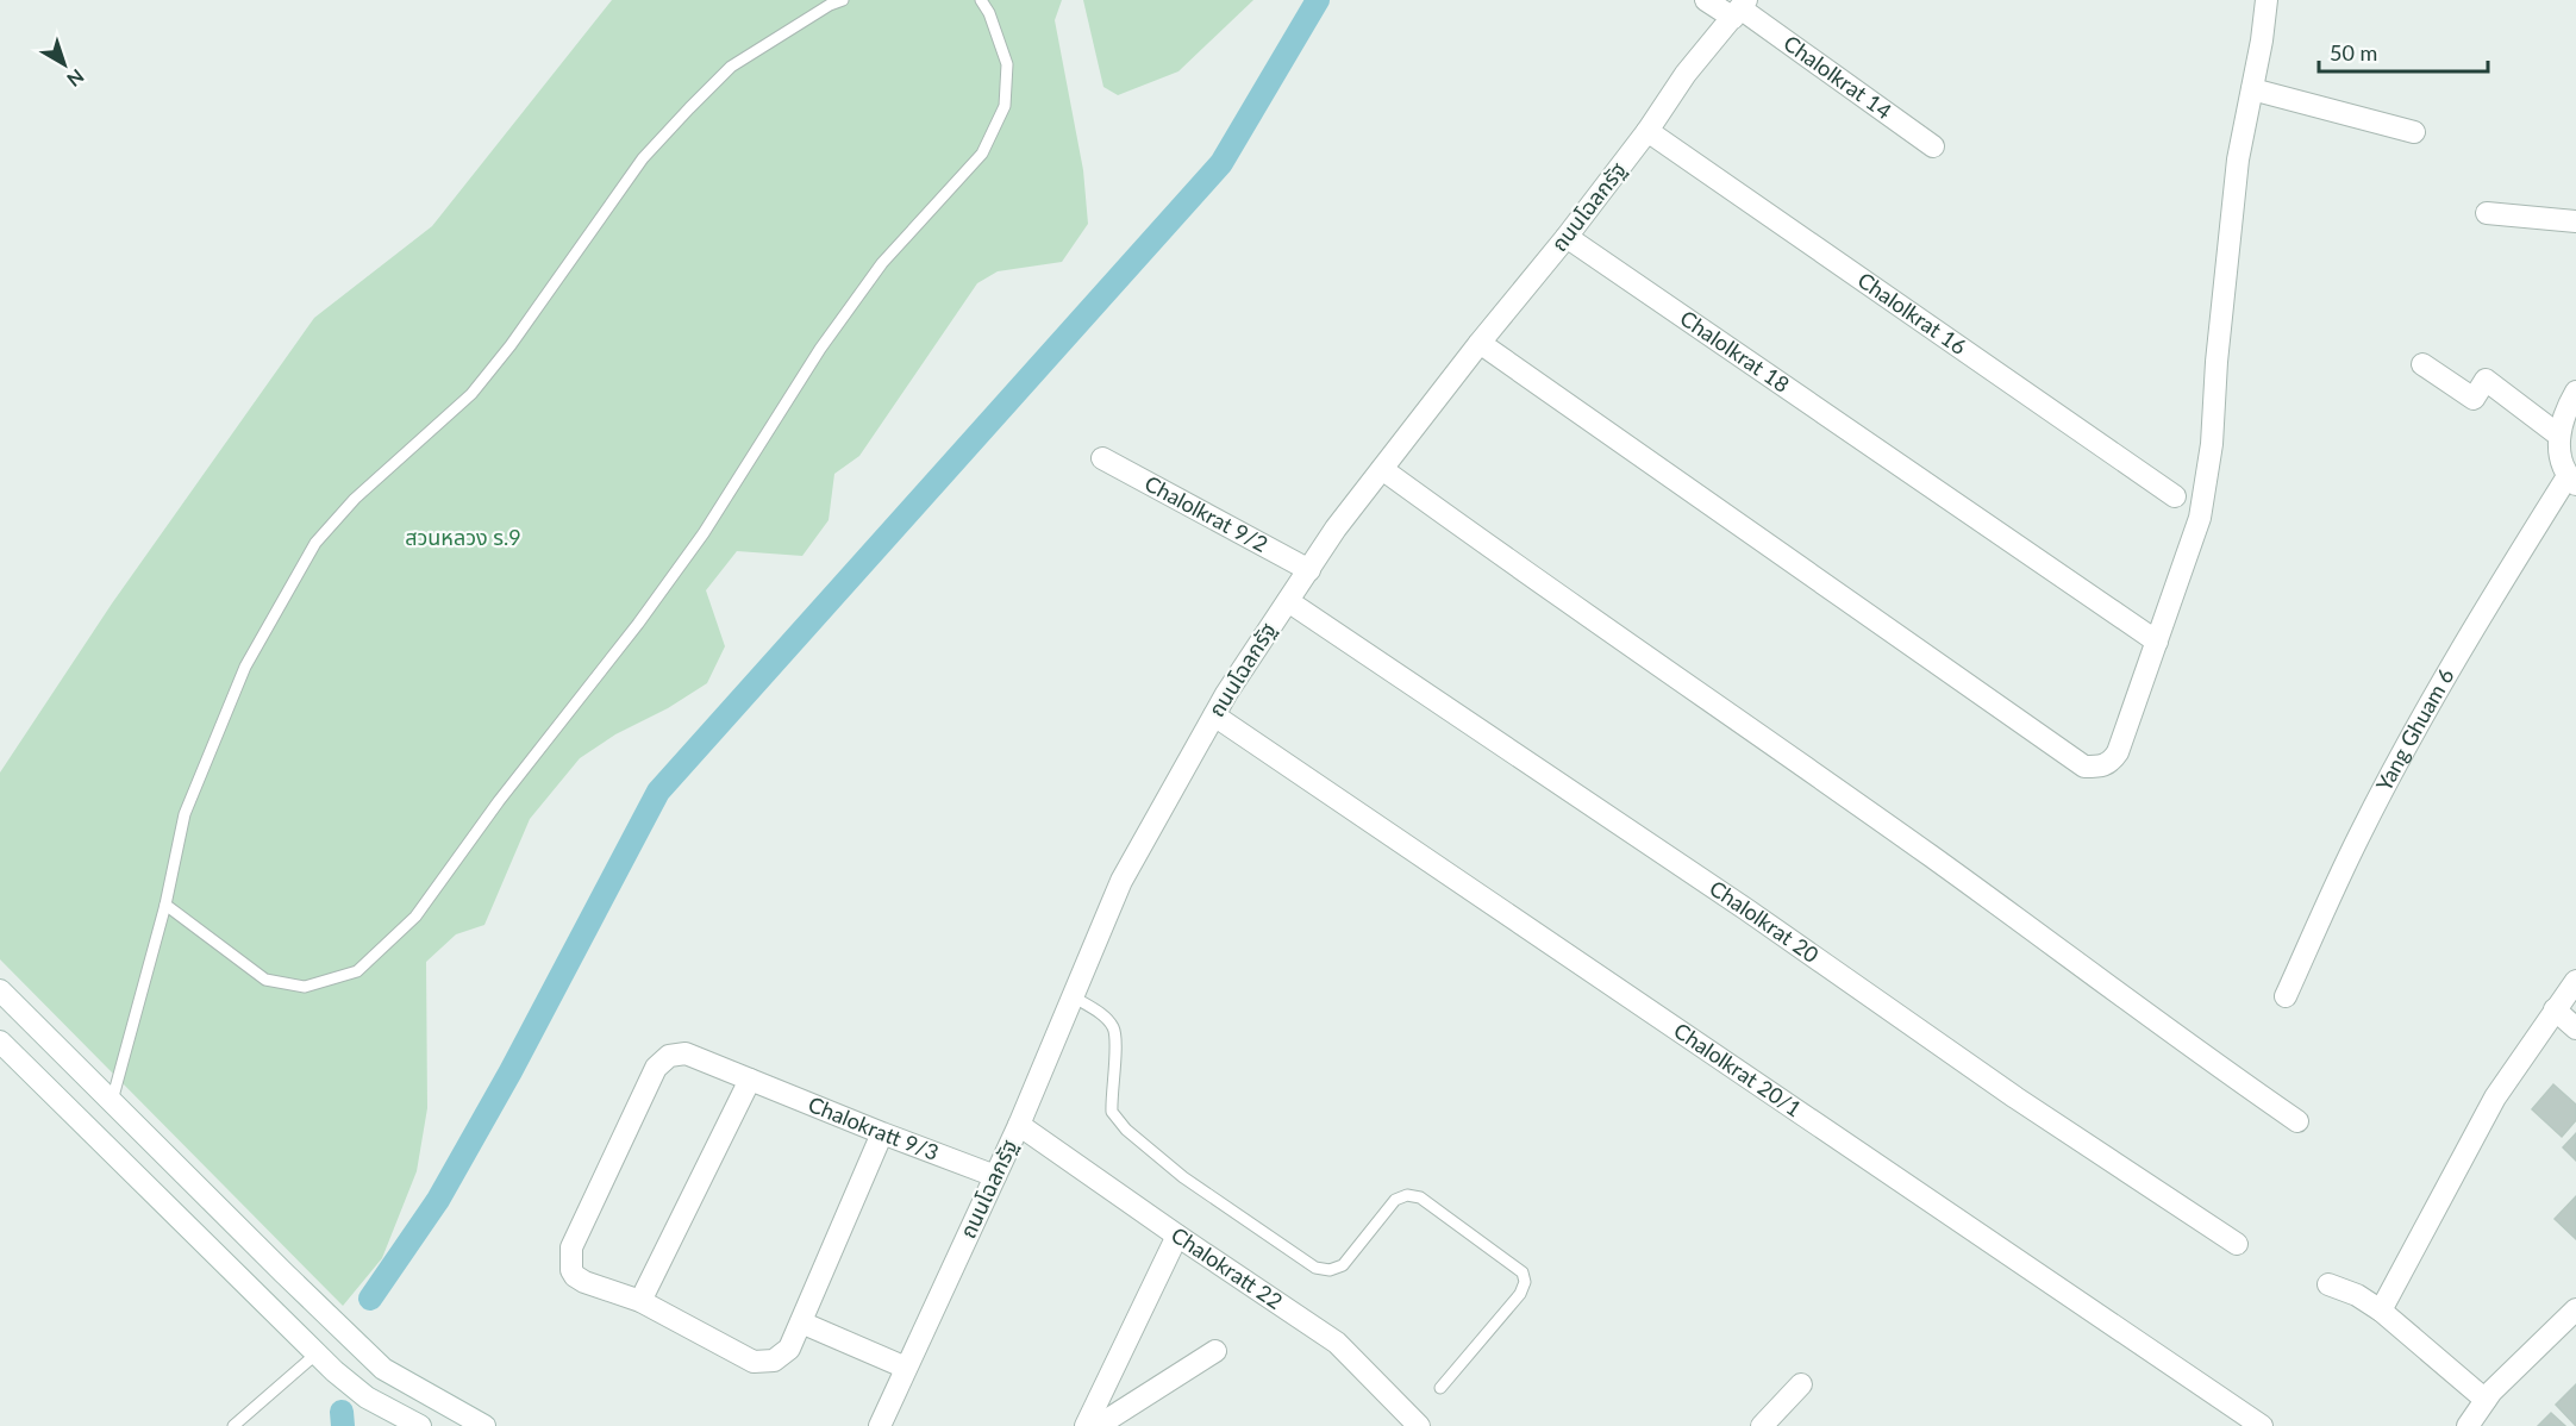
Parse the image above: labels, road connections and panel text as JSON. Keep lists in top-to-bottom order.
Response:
{
  "streets": {
    "street": [
      "Chalolkrat 14",
      "ถนนโฉลกรัฐ",
      "Chalolkrat 16",
      "Chalolkrat 18",
      "Chalolkrat 9/2",
      "Yang Ghuam 6",
      "Chalolkrat 20",
      "Chalolkrat 20/1",
      "Chalokratt 9/3",
      "Chalokratt 22"
    ]
  },
  "crossings": [
    ["Chalolkrat 14", "ถนนโฉลกรัฐ"],
    ["ถนนโฉลกรัฐ", "Chalolkrat 16"],
    ["ถนนโฉลกรัฐ", "Chalolkrat 18"],
    ["ถนนโฉลกรัฐ", "Chalolkrat 9/2"],
    ["ถนนโฉลกรัฐ", "Chalolkrat 20"],
    ["ถนนโฉลกรัฐ", "Chalolkrat 20/1"],
    ["ถนนโฉลกรัฐ", "Chalokratt 9/3"],
    ["ถนนโฉลกรัฐ", "Chalokratt 22"]
  ],
  "parks": ["สวนหลวง ร.9"],
  "scale_bar": "50 m",
  "north": "bottom right"
}
